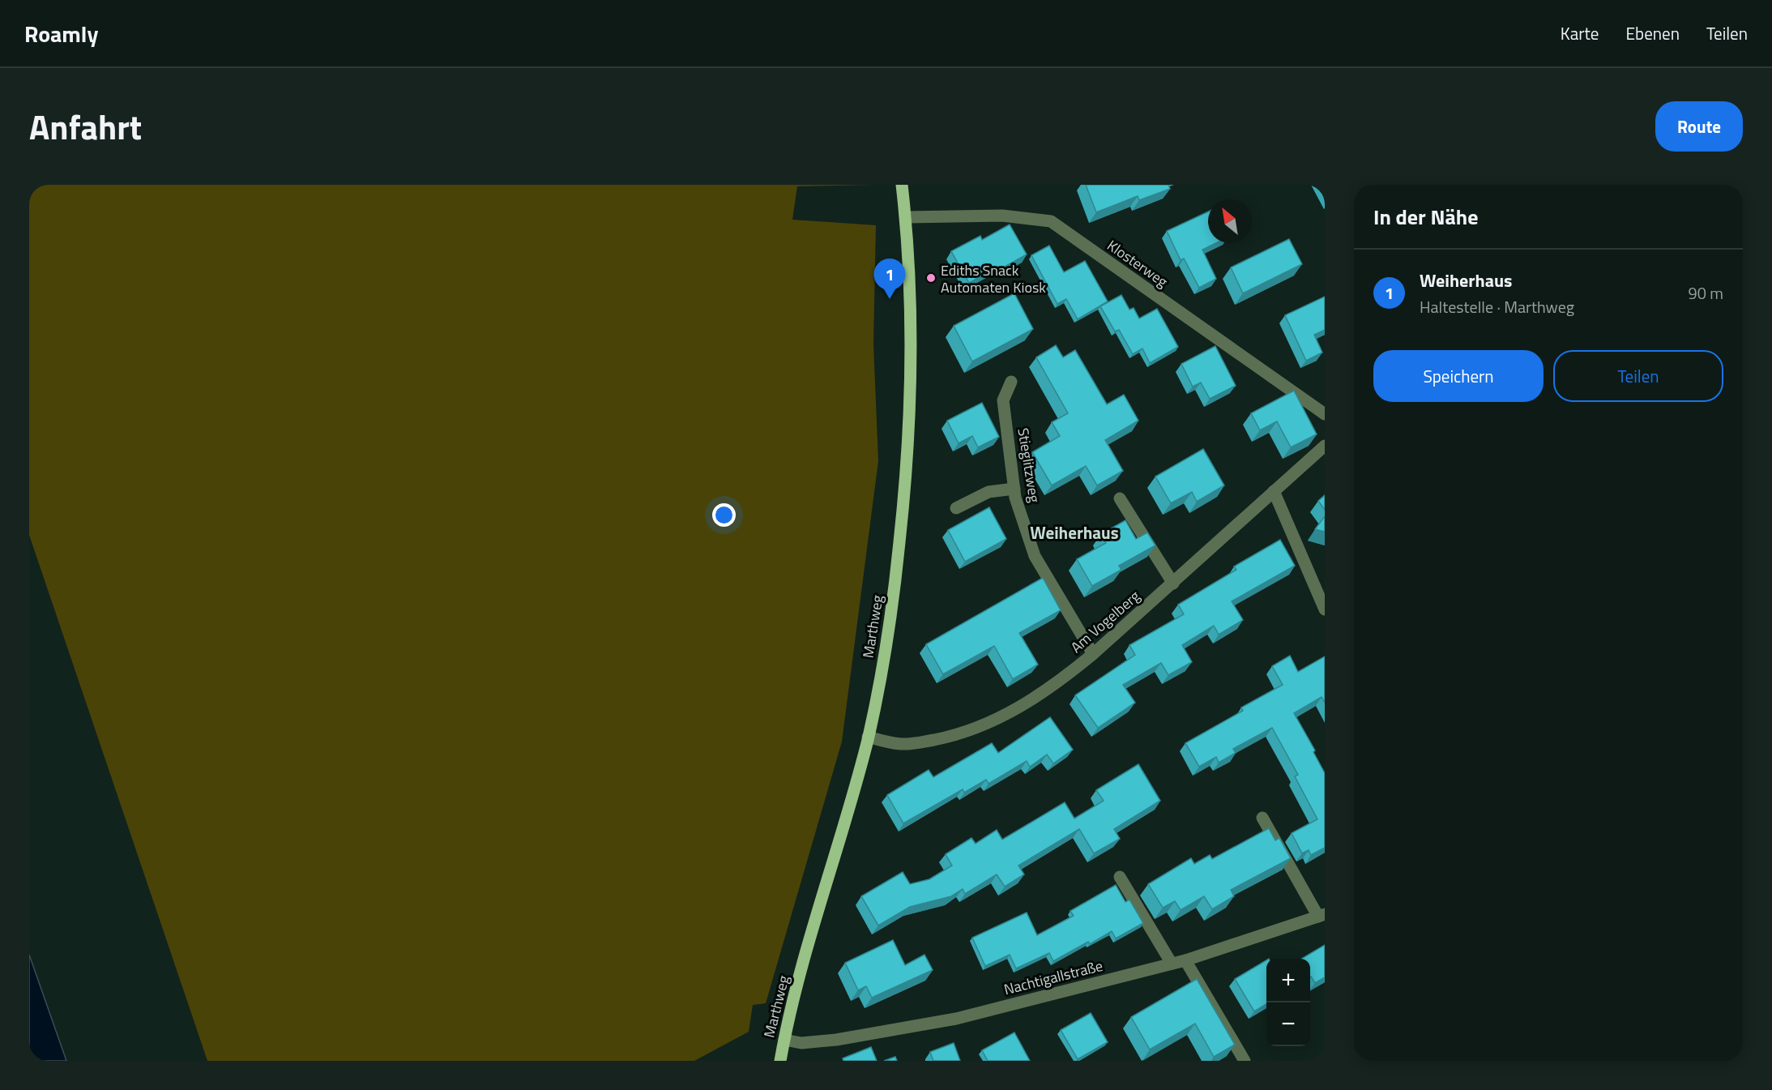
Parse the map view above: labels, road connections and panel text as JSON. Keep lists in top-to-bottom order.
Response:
{
  "streets": {
    "main road": ["Marthweg"],
    "street": [
      "Klosterweg",
      "Stieglitzweg",
      "Am Vogelberg",
      "Nachtigallstraße"
    ]
  },
  "crossings": [
    ["Klosterweg", "Marthweg"],
    ["Stieglitzweg", "Am Vogelberg"],
    ["Am Vogelberg", "Marthweg"],
    ["Marthweg", "Nachtigallstraße"]
  ],
  "districts": ["Weiherhaus"],
  "places": ["Ediths Snack Automaten Kiosk"],
  "north": "top left",
  "page": {
    "header": "Roamly",
    "nav": ["Karte", "Ebenen", "Teilen"],
    "title": "Anfahrt",
    "buttons": [
      "Route",
      ["Speichern", "Teilen"]
    ],
    "heading": "In der Nähe",
    "list": [
      {
        "mark": "1",
        "name": "Weiherhaus",
        "note": "Haltestelle · Marthweg",
        "value": "90 m"
      }
    ],
    "pins": "1",
    "map_buttons": ["+", "−"]
  }
}
